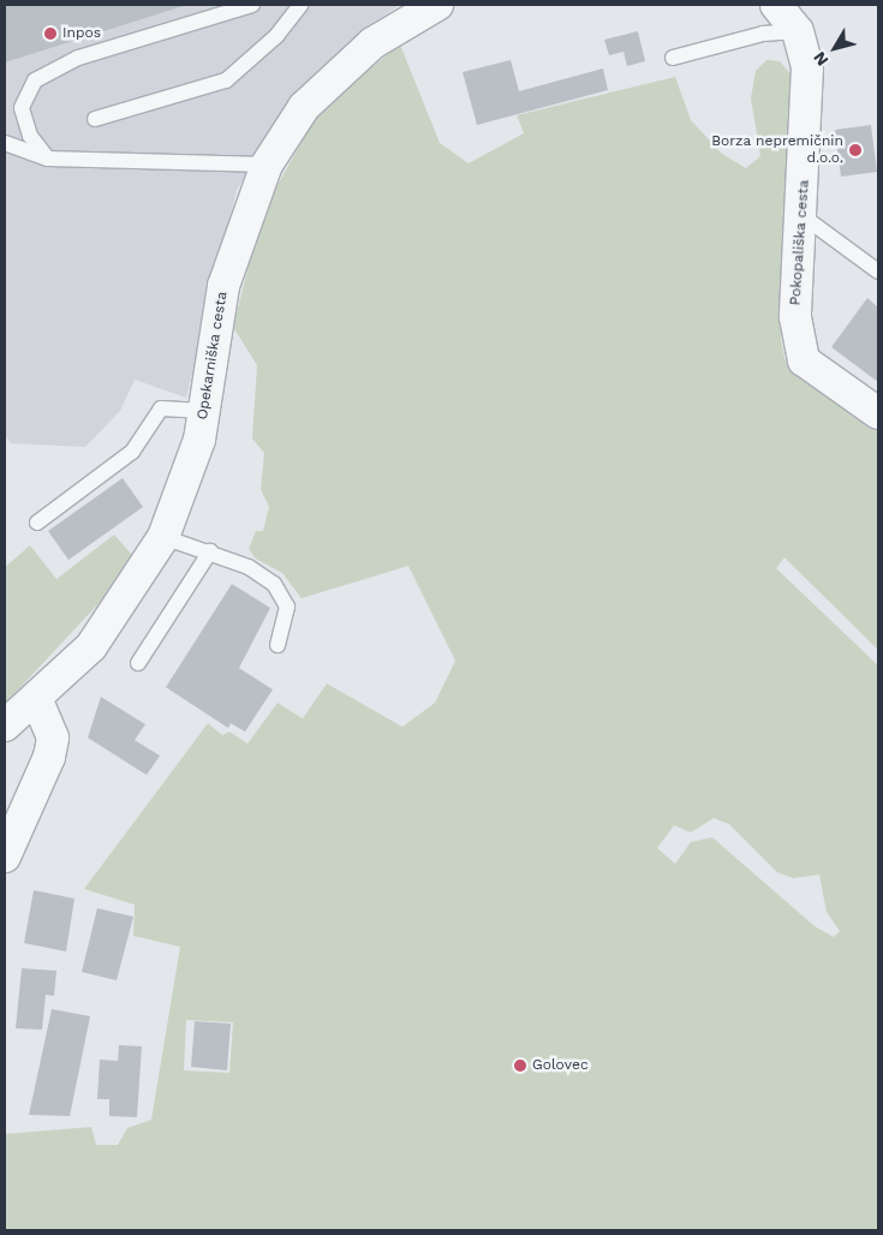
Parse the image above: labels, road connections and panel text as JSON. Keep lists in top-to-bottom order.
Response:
{
  "streets": {
    "street": ["Pokopališka cesta", "Opekarniška cesta"]
  },
  "places": ["Inpos", "Borza nepremičnin d.o.o.", "Golovec"],
  "north": "bottom left"
}
